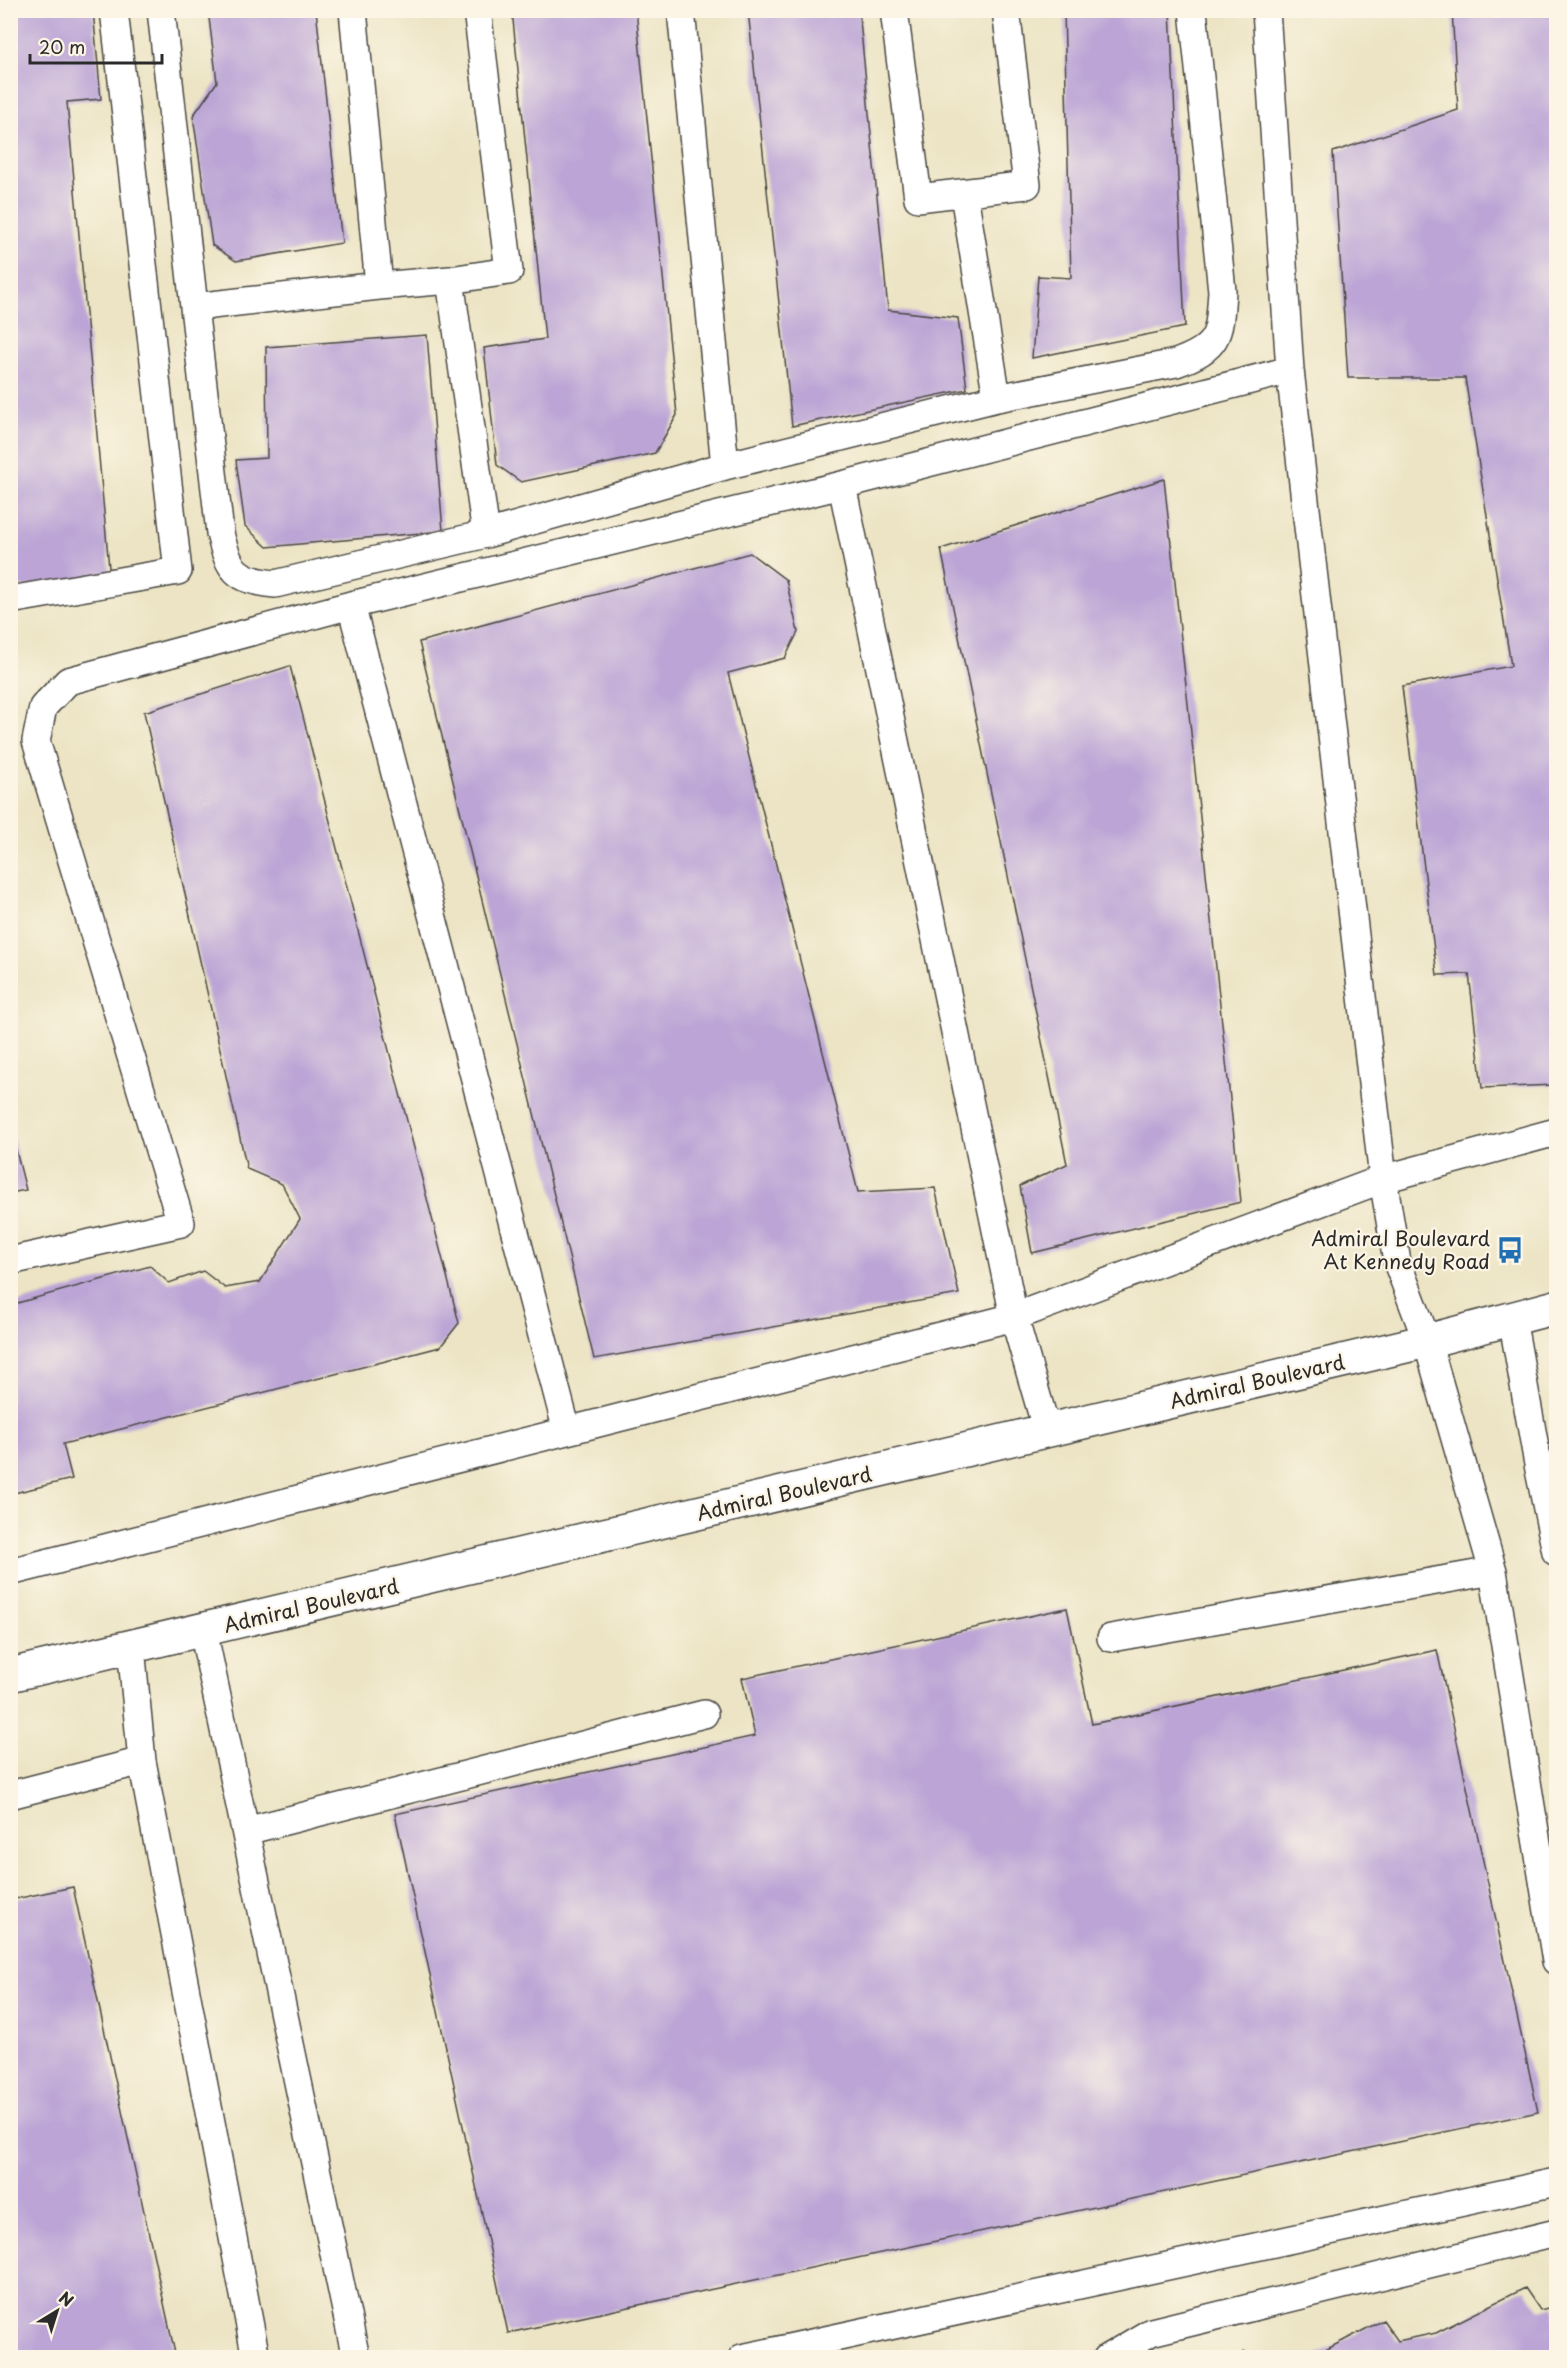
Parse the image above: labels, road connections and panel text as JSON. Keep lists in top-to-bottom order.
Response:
{
  "streets": {
    "street": ["Admiral Boulevard"]
  },
  "places": {
    "bus stop": ["Admiral Boulevard At Kennedy Road"]
  },
  "scale_bar": "20 m",
  "north": "top right"
}
